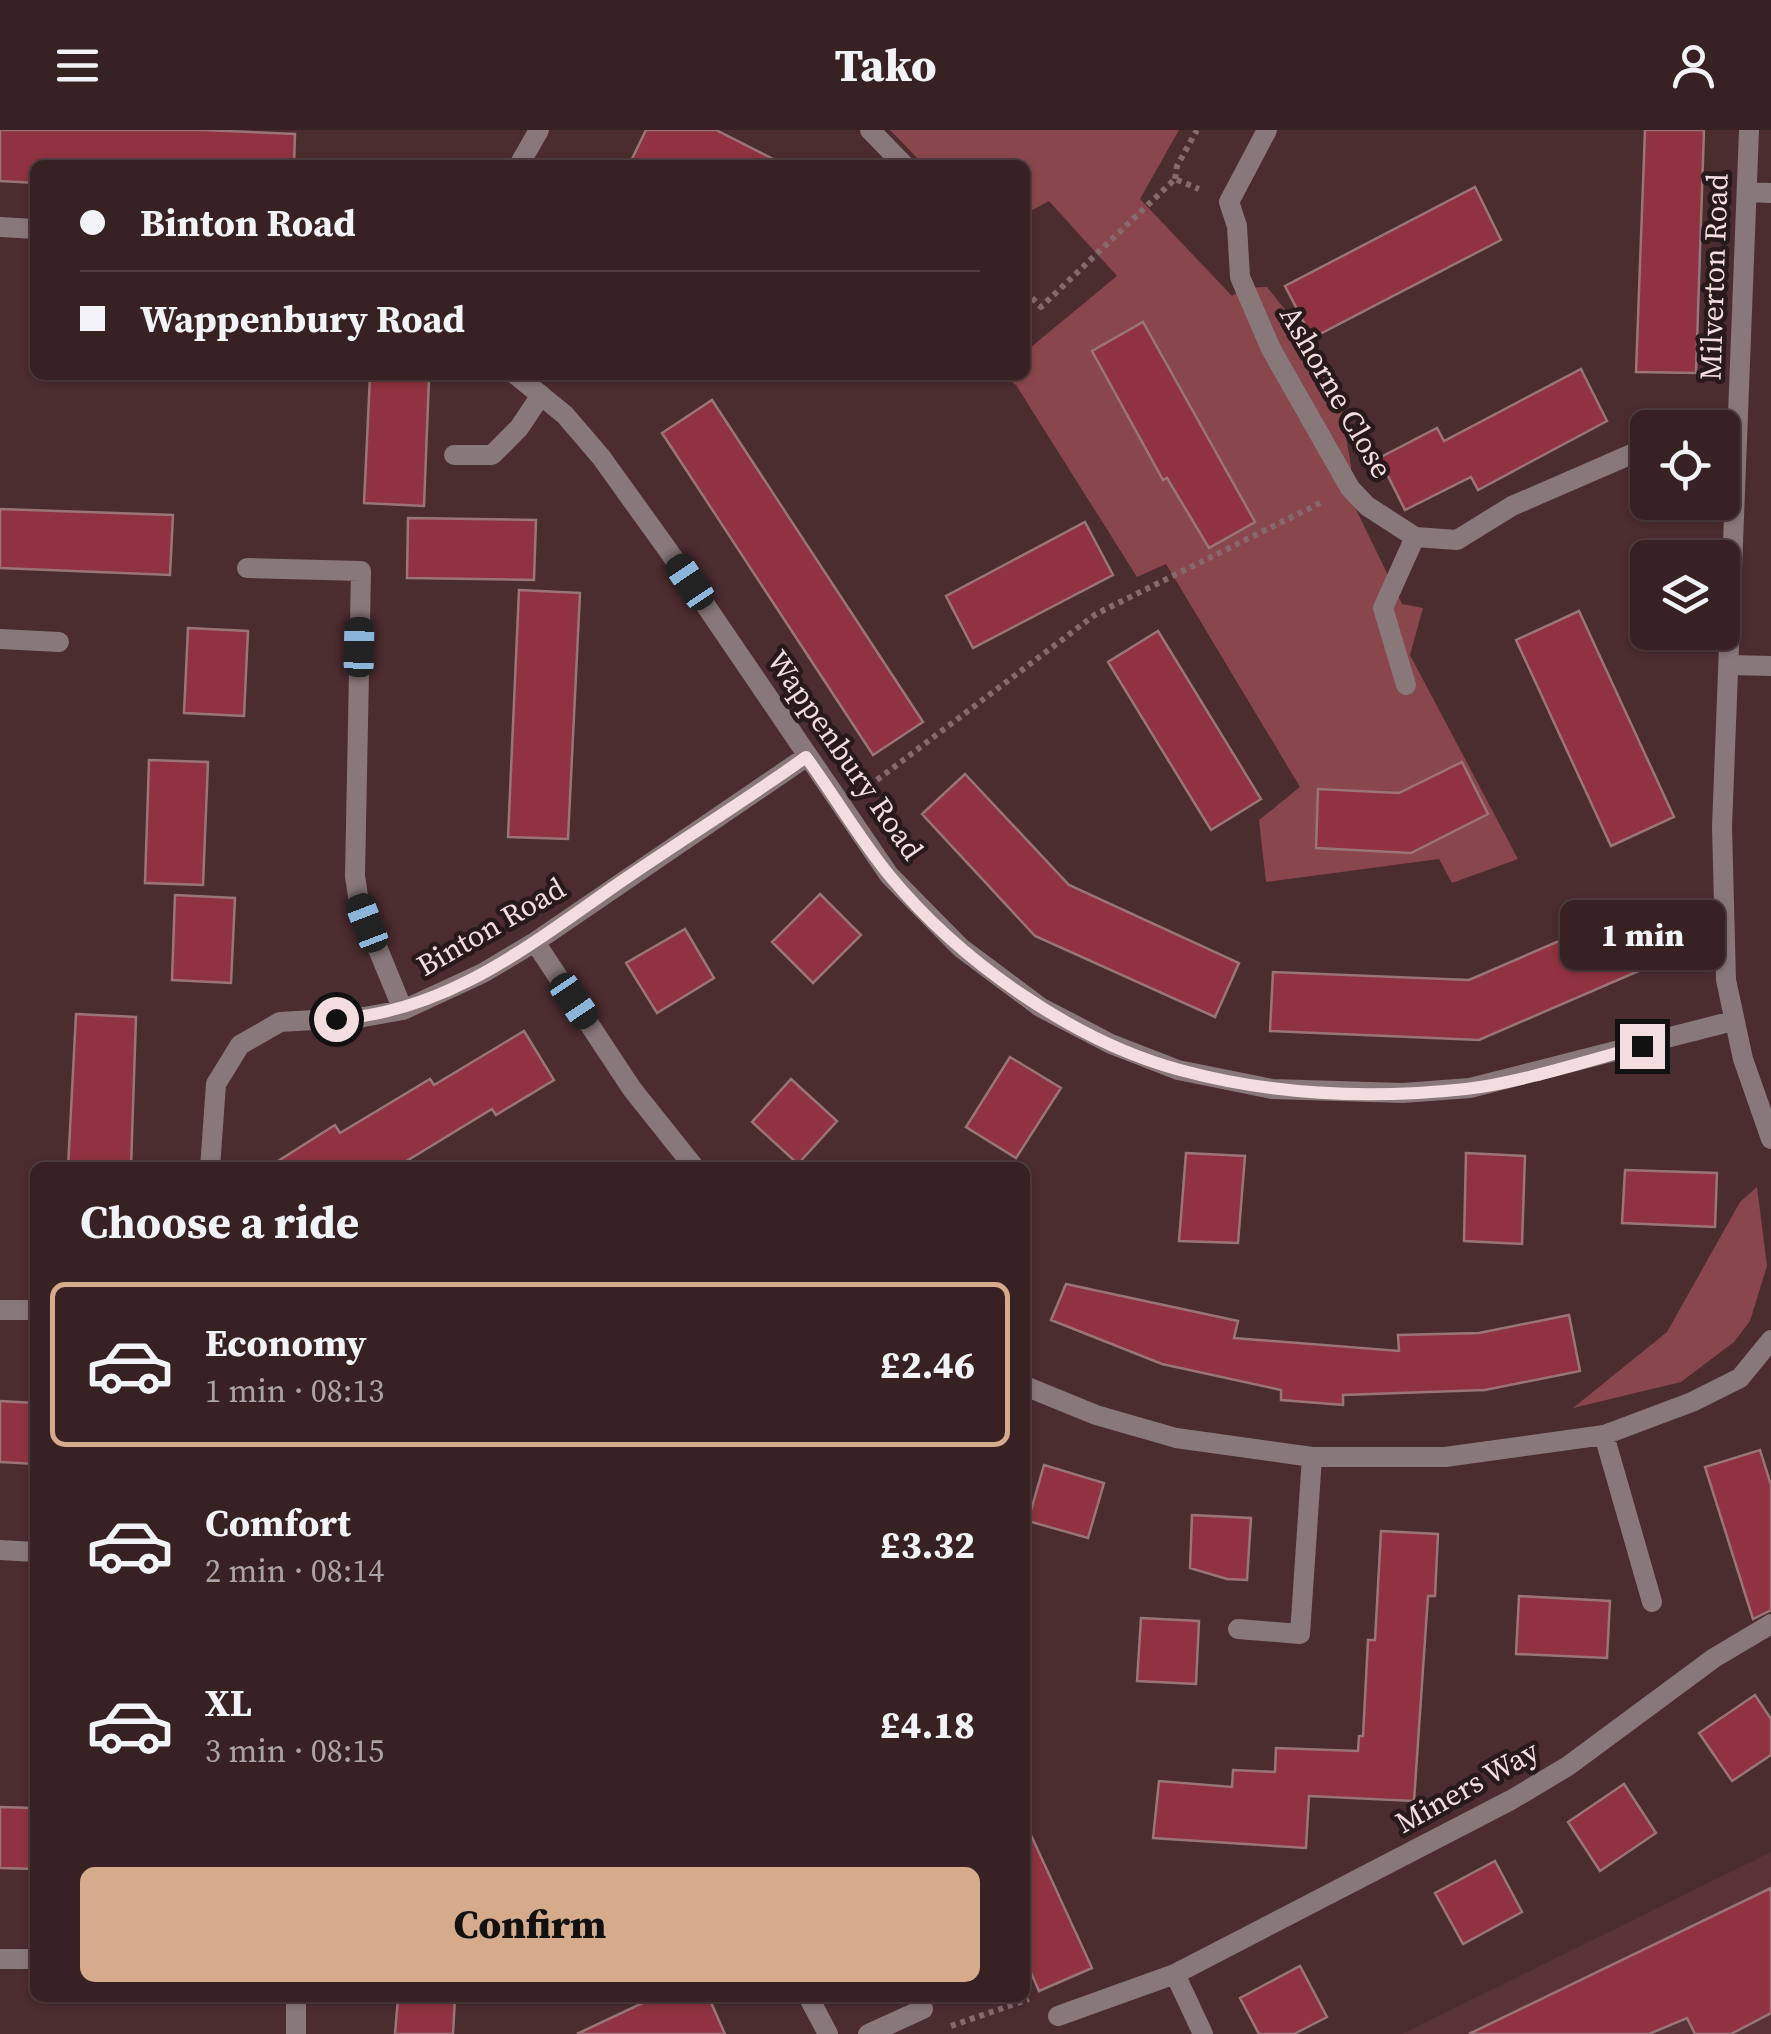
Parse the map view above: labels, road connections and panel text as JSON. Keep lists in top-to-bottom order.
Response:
{
  "streets": {
    "street": [
      "Milverton Road",
      "Ashorne Close",
      "Wappenbury Road",
      "Binton Road",
      "Miners Way"
    ]
  },
  "crossings": [
    ["Milverton Road", "Wappenbury Road"],
    ["Wappenbury Road", "Binton Road"]
  ],
  "page": {
    "header": "Tako",
    "banner": ["Binton Road", "Wappenbury Road"],
    "bubble": "1 min",
    "heading": "Choose a ride",
    "list": [
      {
        "name": "Economy",
        "note": "1 min · 08:13",
        "value": "£2.46"
      },
      {
        "name": "Comfort",
        "note": "2 min · 08:14",
        "value": "£3.32"
      },
      {
        "name": "XL",
        "note": "3 min · 08:15",
        "value": "£4.18"
      }
    ],
    "buttons": "Confirm"
  }
}
